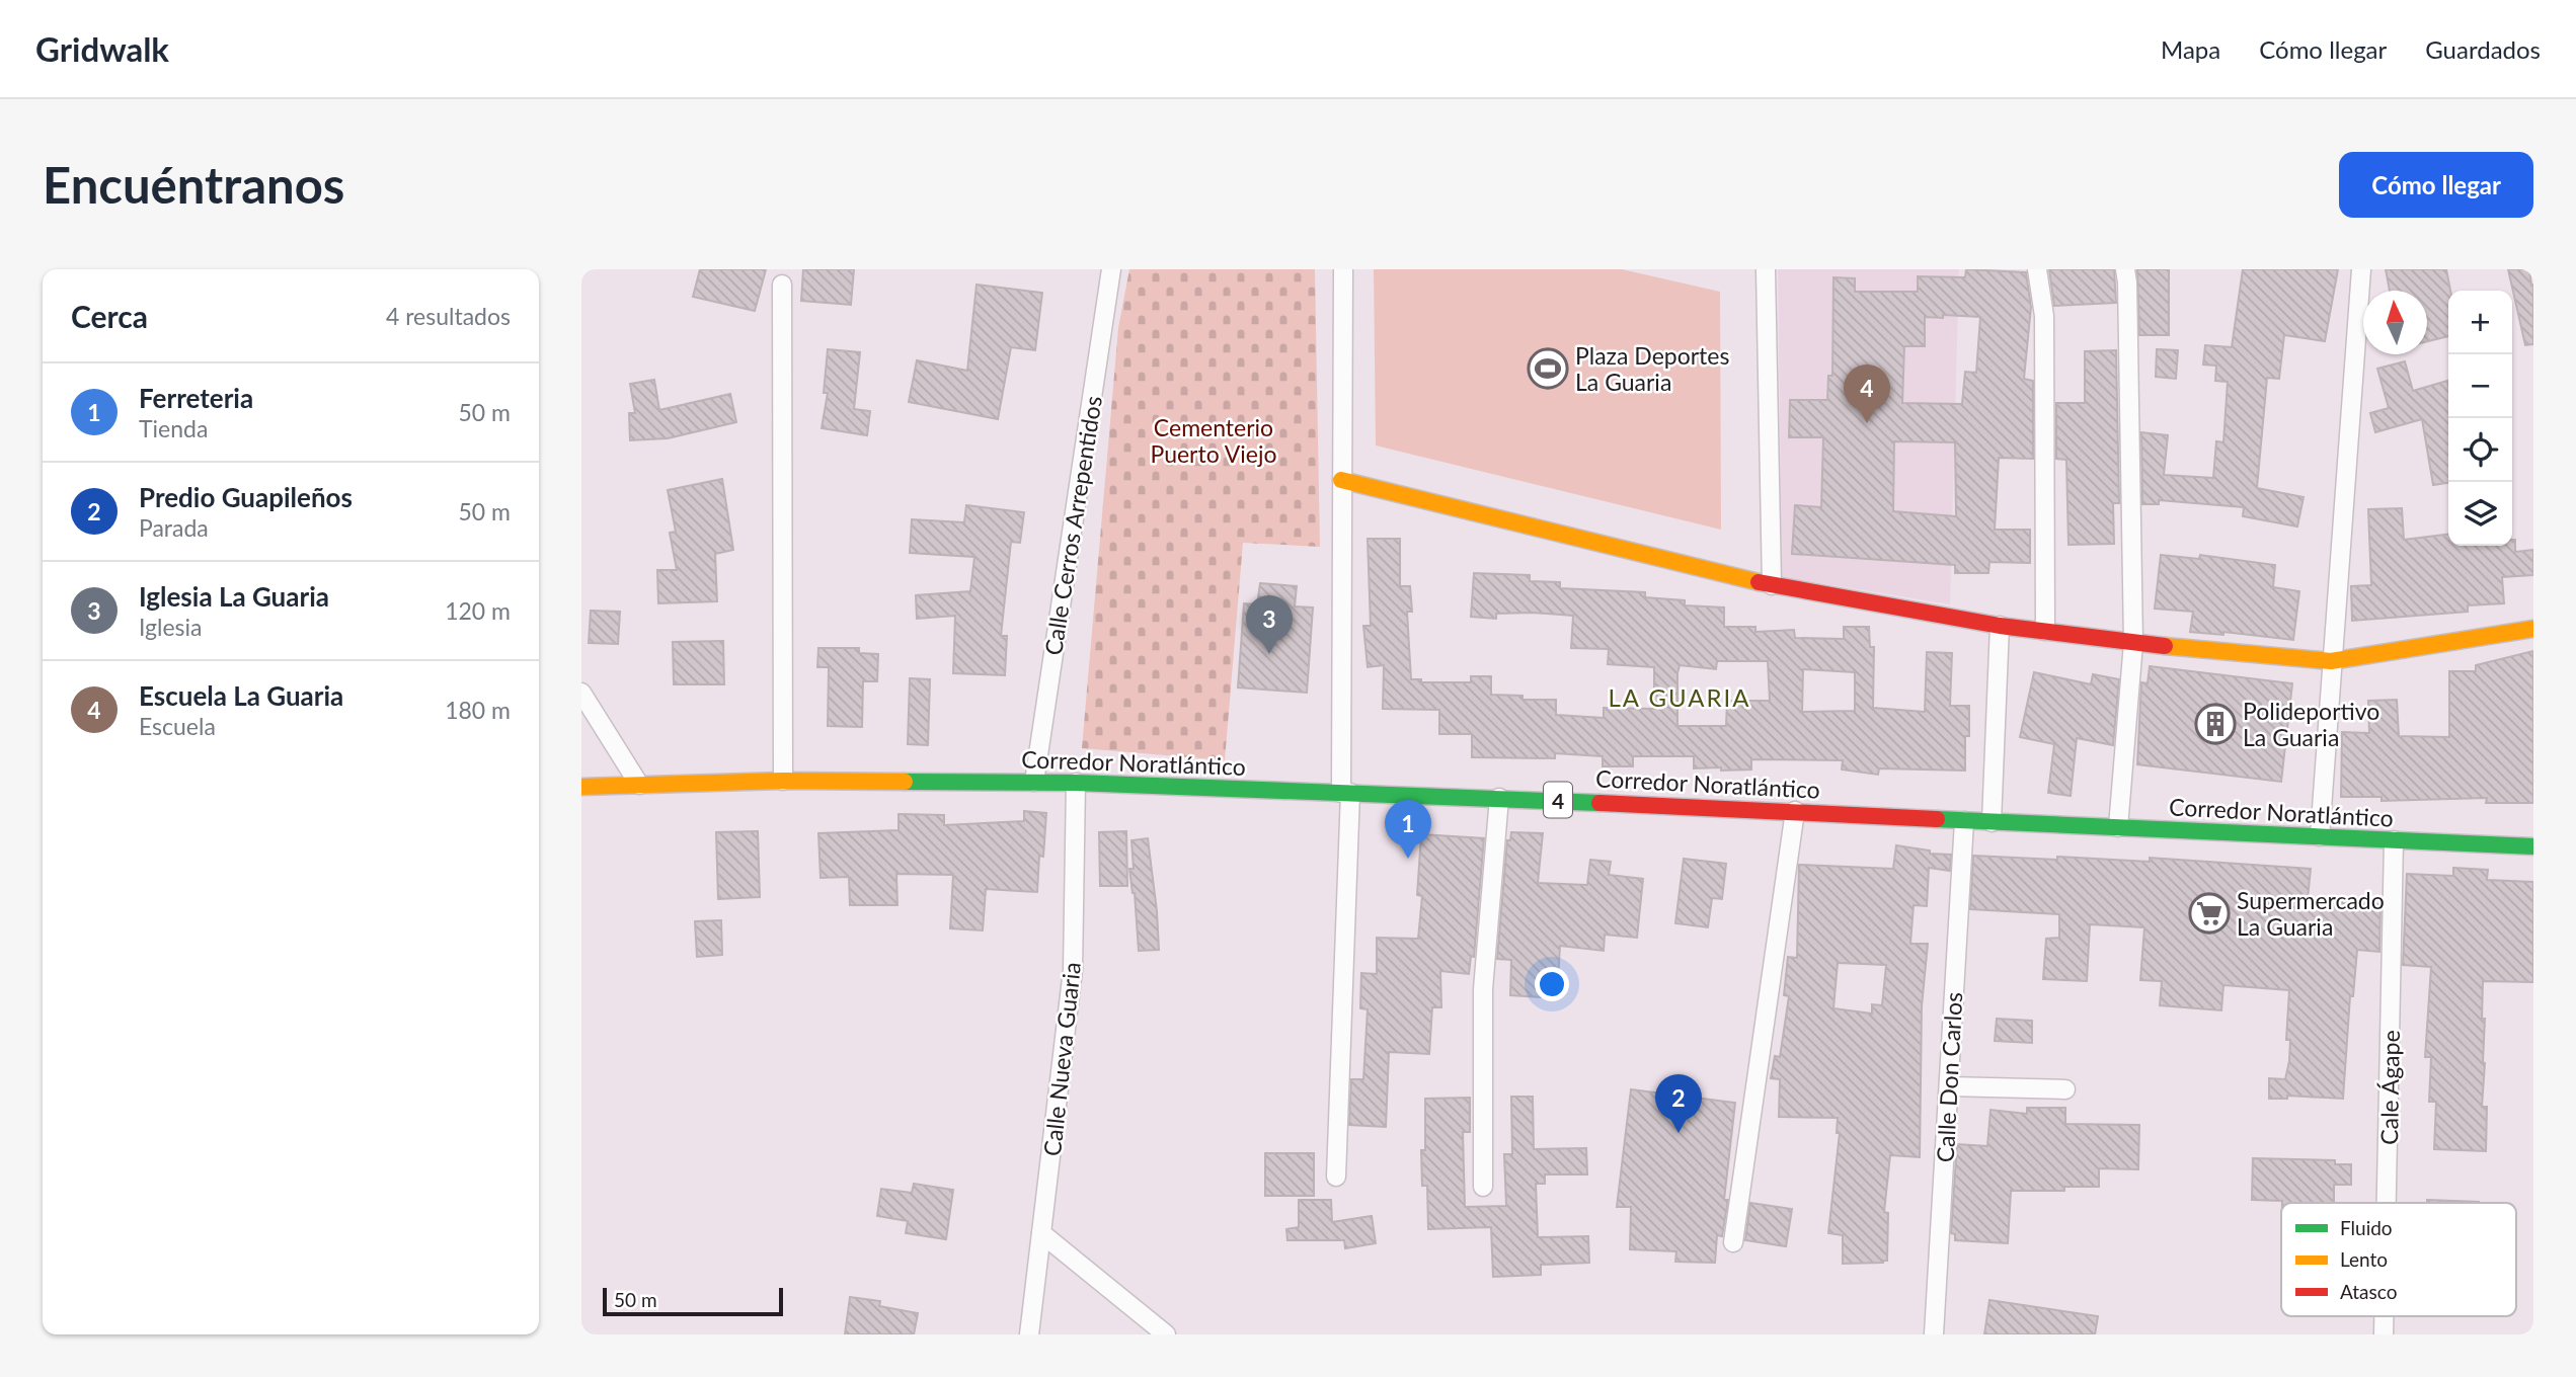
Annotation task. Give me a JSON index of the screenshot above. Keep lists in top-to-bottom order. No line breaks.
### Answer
{"streets":{"main road":["Corredor Noratlántico","4"],"street":["Calle Cerros Arrepentidos","Calle Nueva Guaria","Calle Don Carlos","Cale Ágape"]},"crossings":[["Calle Cerros Arrepentidos","Corredor Noratlántico"],["Corredor Noratlántico","Calle Nueva Guaria"],["Corredor Noratlántico","Calle Don Carlos"],["Corredor Noratlántico","Cale Ágape"]],"districts":["LA GUARIA"],"parks":["Cementerio Puerto Viejo"],"places":{"sports":["Plaza Deportes La Guaria"],"building":["Polideportivo La Guaria"],"supermarket":["Supermercado La Guaria"]},"legend":["Fluido","Lento","Atasco"],"scale_bar":"50 m","north":"top","page":{"header":"Gridwalk","nav":["Mapa","Cómo llegar","Guardados"],"buttons":"Cómo llegar","title":"Encuéntranos","heading":["Cerca","4 resultados"],"map_buttons":["+","−"],"list":[{"mark":"1","name":"Ferreteria","note":"Tienda","value":"50 m"},{"mark":"2","name":"Predio Guapileños","note":"Parada","value":"50 m"},{"mark":"3","name":"Iglesia La Guaria","note":"Iglesia","value":"120 m"},{"mark":"4","name":"Escuela La Guaria","note":"Escuela","value":"180 m"}],"pins":["4","3","1","2"],"scale":"50 m"}}
